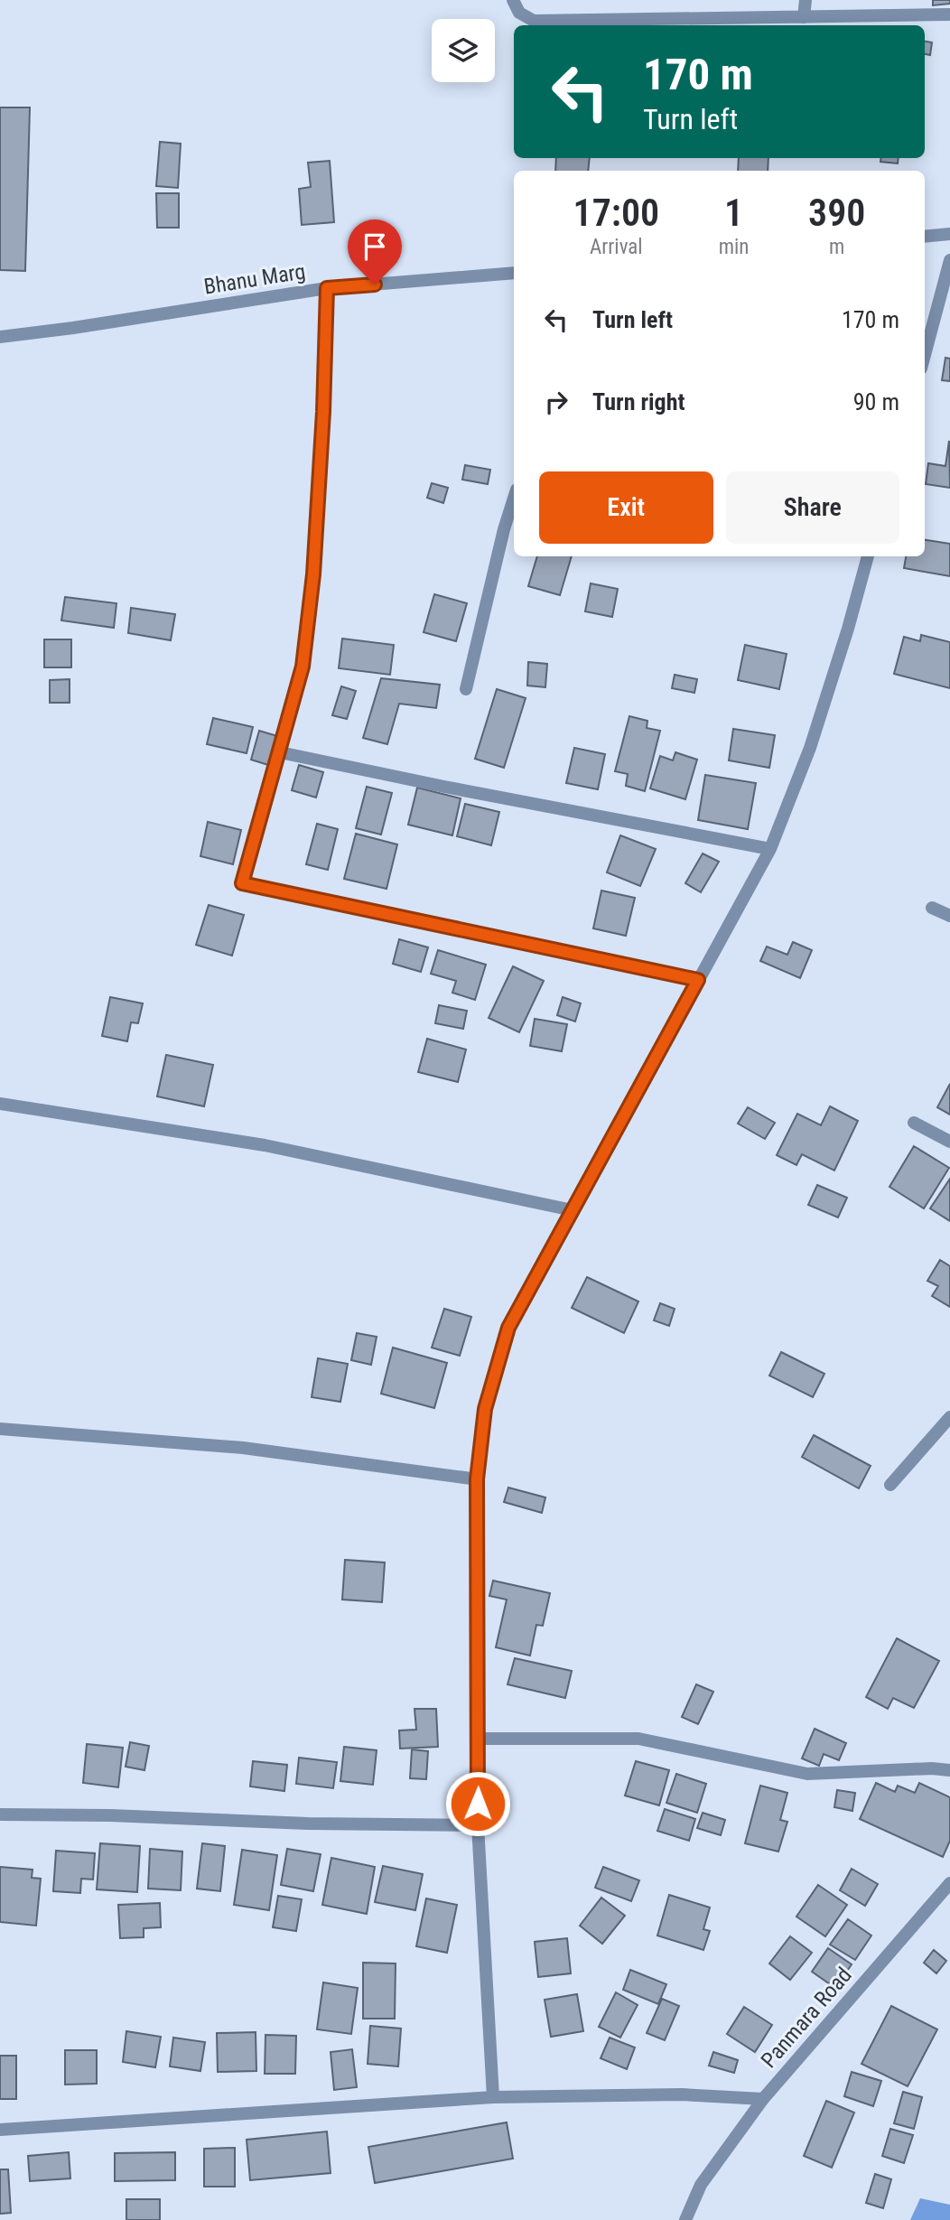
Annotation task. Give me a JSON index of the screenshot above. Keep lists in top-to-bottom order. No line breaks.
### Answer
{"streets":{"street":["Bhanu Marg","Panmara Road"]},"page":{"turn":["170 m","Turn left"],"eta":["17:00","Arrival","1","min","390","m"],"list":[{"name":"Turn left","value":"170 m"},{"name":"Turn right","value":"90 m"}],"buttons":["Exit","Share"]}}
